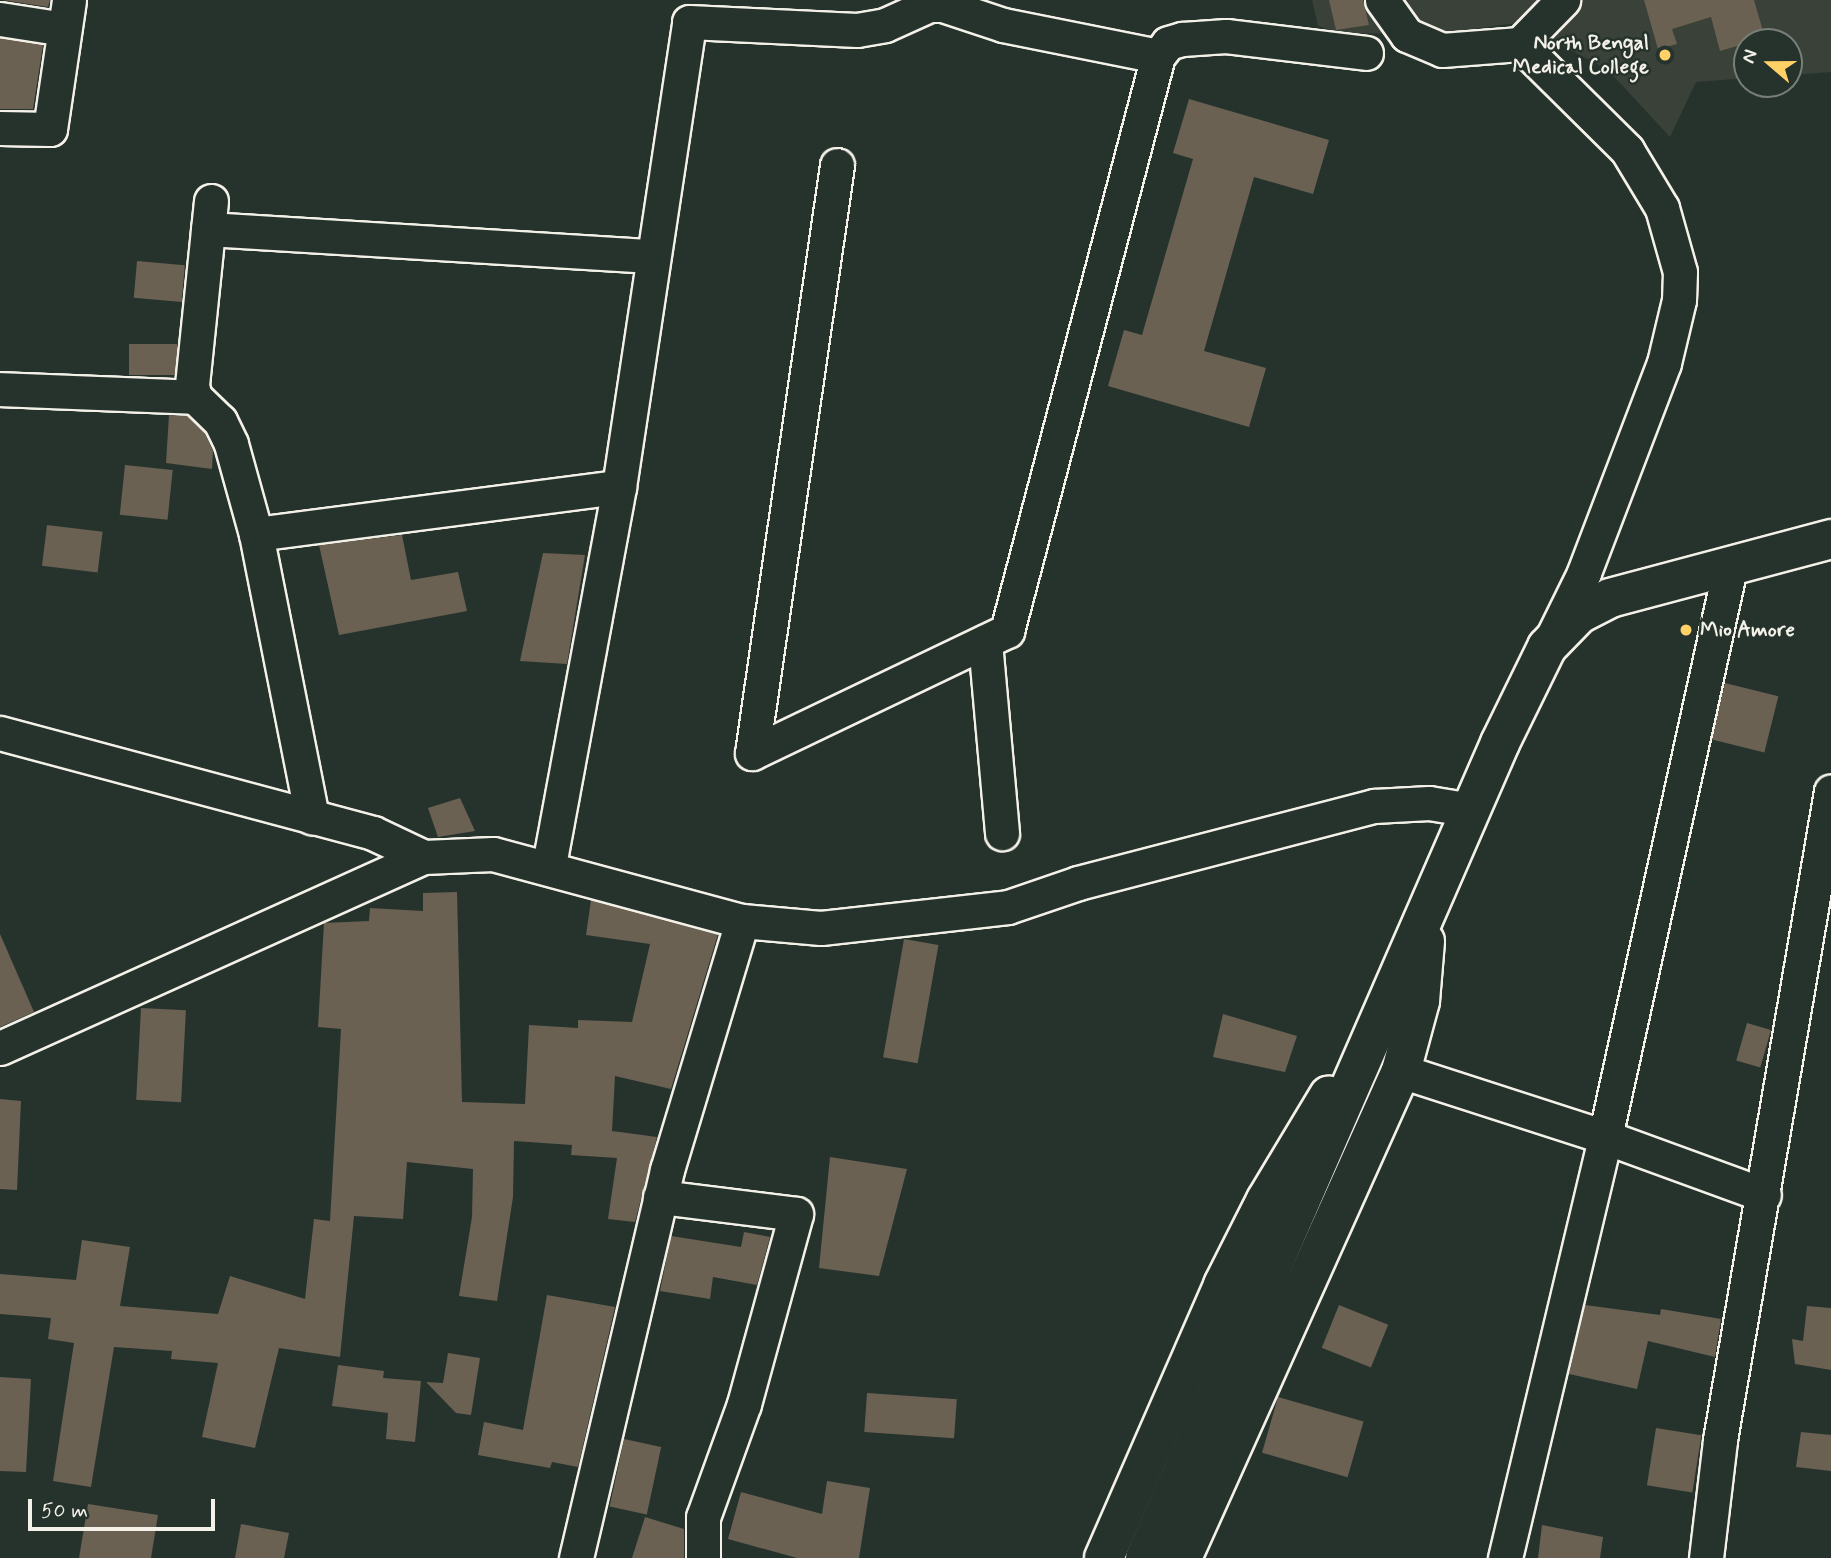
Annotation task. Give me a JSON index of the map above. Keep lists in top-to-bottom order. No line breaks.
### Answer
{"places":["North Bengal Medical College","Mio Amore"],"scale_bar":"50 m","north":"left"}
